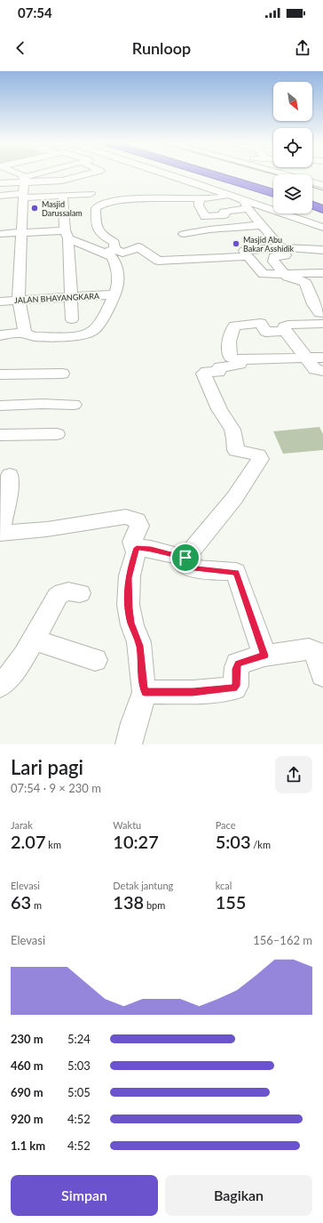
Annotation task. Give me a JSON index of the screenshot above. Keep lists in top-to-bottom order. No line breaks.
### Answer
{"streets":{"street":["JALAN BHAYANGKARA"]},"places":["Masjid Darussalam","Masjid Abu Bakar Asshidik"],"north":"bottom right","page":{"status":"07:54","header":"Runloop","heading":["Lari pagi","07:54 · 9 × 230 m"],"stats":[["Jarak","2.07 km"],["Waktu","10:27"],["Pace","5:03 /km"],["Elevasi","63 m"],["Detak jantung","138 bpm"],["kcal","155"]],"chart":["Elevasi","156–162 m"],"list":[{"name":"230 m","note":"5:24"},{"name":"460 m","note":"5:03"},{"name":"690 m","note":"5:05"},{"name":"920 m","note":"4:52"},{"name":"1.1 km","note":"4:52"}],"buttons":["Simpan","Bagikan"]}}
